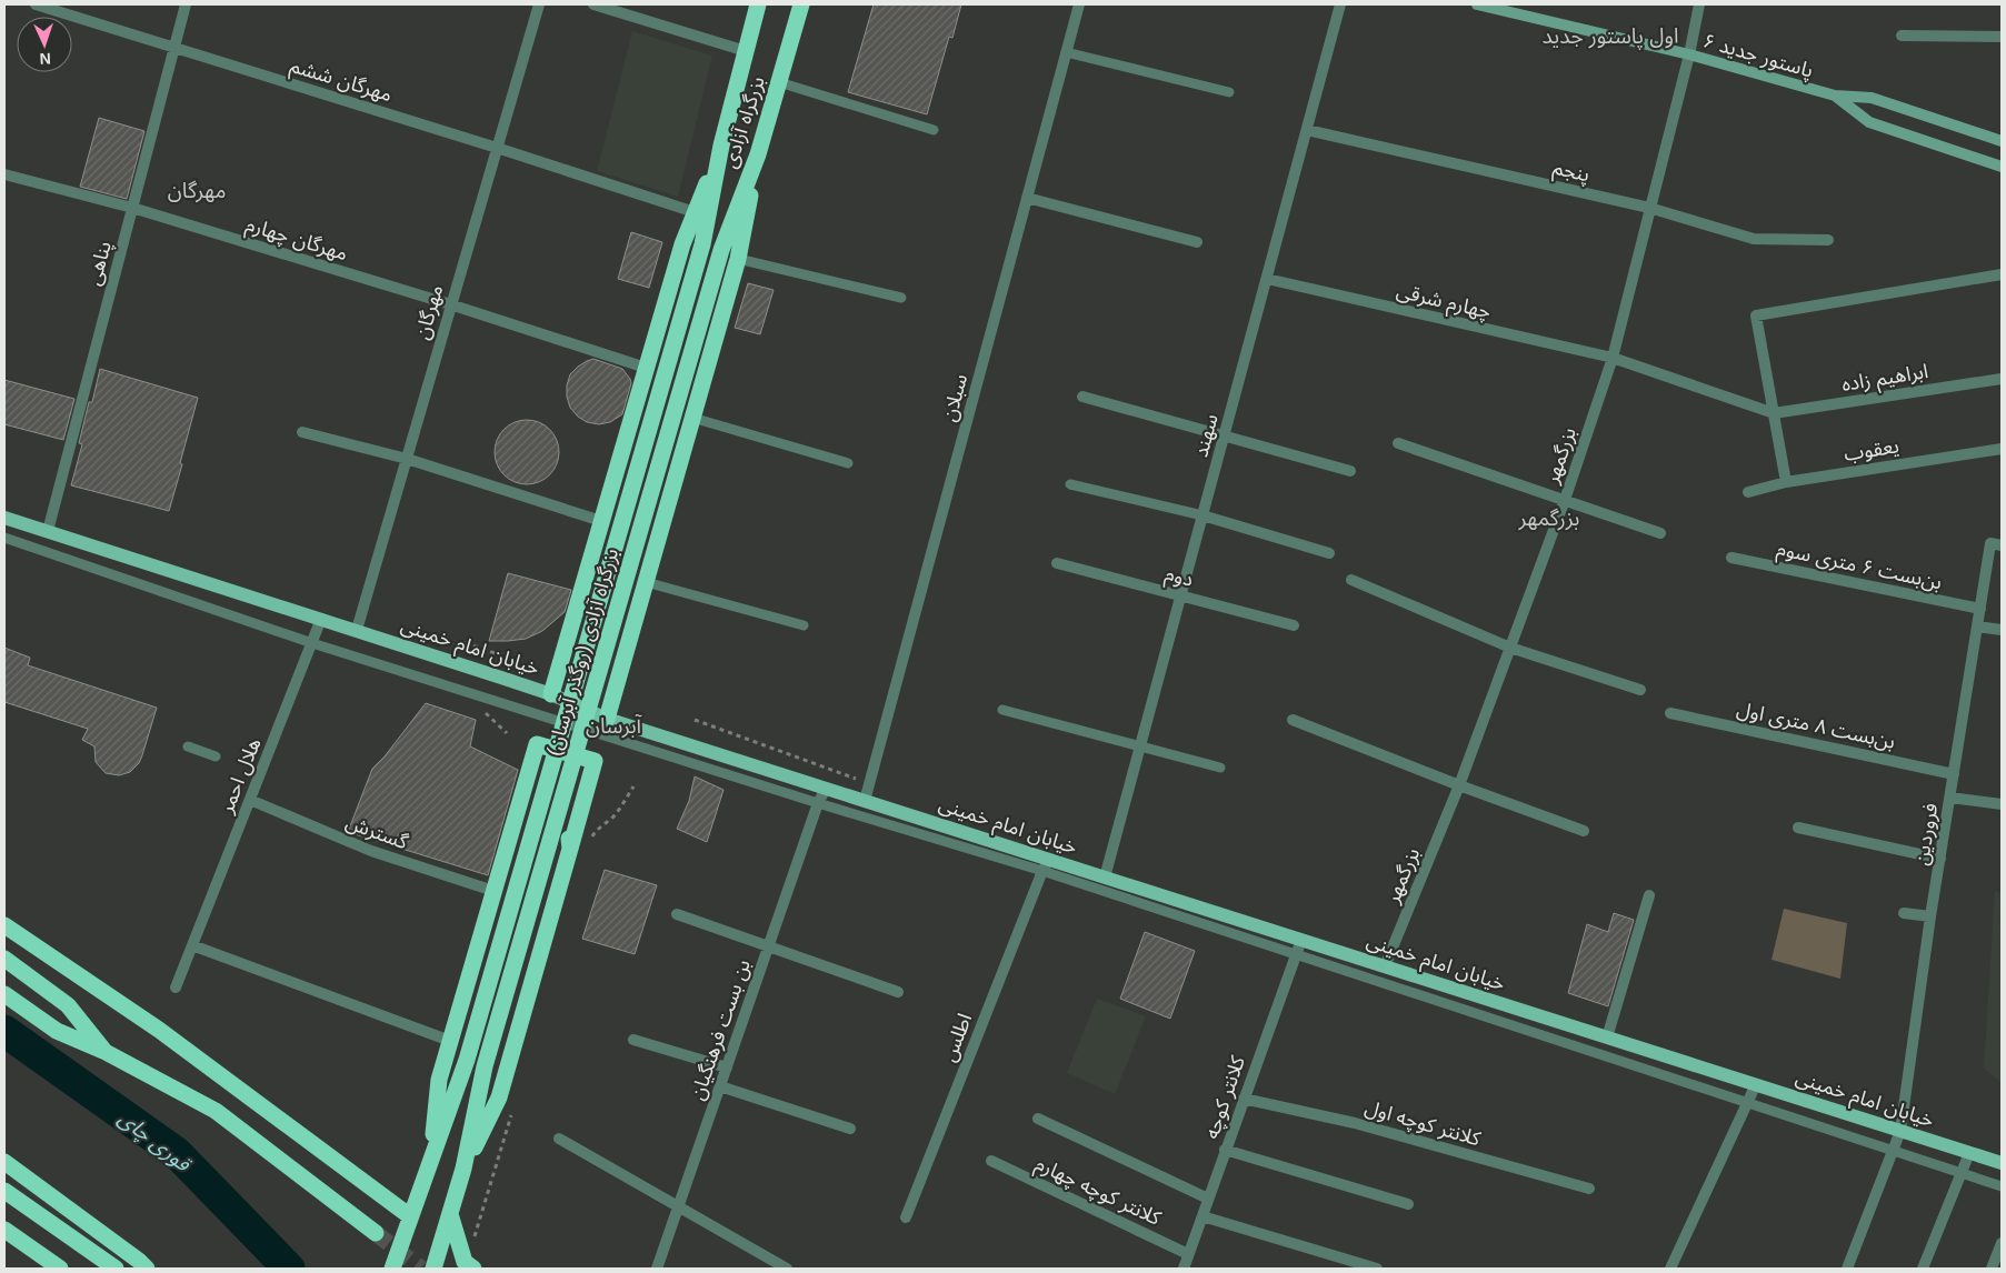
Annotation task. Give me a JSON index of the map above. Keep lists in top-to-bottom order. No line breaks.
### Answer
{"streets":{"highway":["بزرگراه آزادی","بزرگراه آزادی (روگذر آبرسان)"],"main road":["پاستور جدید ۶","خیابان امام خمینی"],"street":["مهرگان ششم","پنجم","مهرگان چهارم","پناهی","چهارم شرقی","مهرگان","ابراهیم زاده","سبلان","سهند","یعقوب","بزرگمهر","بن‌بست ۶ متری سوم","دوم","بن‌بست ۸ متری اول","هلال احمر","گسترش","فروردین","بن بست فرهنگیان","اطلس","کلانتر کوچه","کلانتر کوچه اول","کلانتر کوچه چهارم"]},"crossings":[["پاستور جدید ۶","بزرگمهر"],["مهرگان ششم","پناهی"],["مهرگان ششم","مهرگان"],["بزرگراه آزادی","بزرگراه آزادی (روگذر آبرسان)"],["پنجم","سهند"],["پنجم","بزرگمهر"],["مهرگان چهارم","پناهی"],["مهرگان چهارم","مهرگان"],["پناهی","خیابان امام خمینی"],["چهارم شرقی","ابراهیم زاده"],["چهارم شرقی","سهند"],["چهارم شرقی","بزرگمهر"],["مهرگان","خیابان امام خمینی"],["سبلان","خیابان امام خمینی"],["سهند","دوم"],["سهند","خیابان امام خمینی"],["بزرگمهر","خیابان امام خمینی"],["بن‌بست ۶ متری سوم","فروردین"],["خیابان امام خمینی","هلال احمر"],["خیابان امام خمینی","فروردین"],["خیابان امام خمینی","بن بست فرهنگیان"],["خیابان امام خمینی","اطلس"],["خیابان امام خمینی","کلانتر کوچه"],["بن‌بست ۸ متری اول","فروردین"],["هلال احمر","گسترش"],["کلانتر کوچه","کلانتر کوچه اول"],["کلانتر کوچه","کلانتر کوچه چهارم"]],"districts":["اول پاستور جدید","مهرگان","بزرگمهر","آبرسان"],"water":["قوری چای"],"north":"bottom"}
